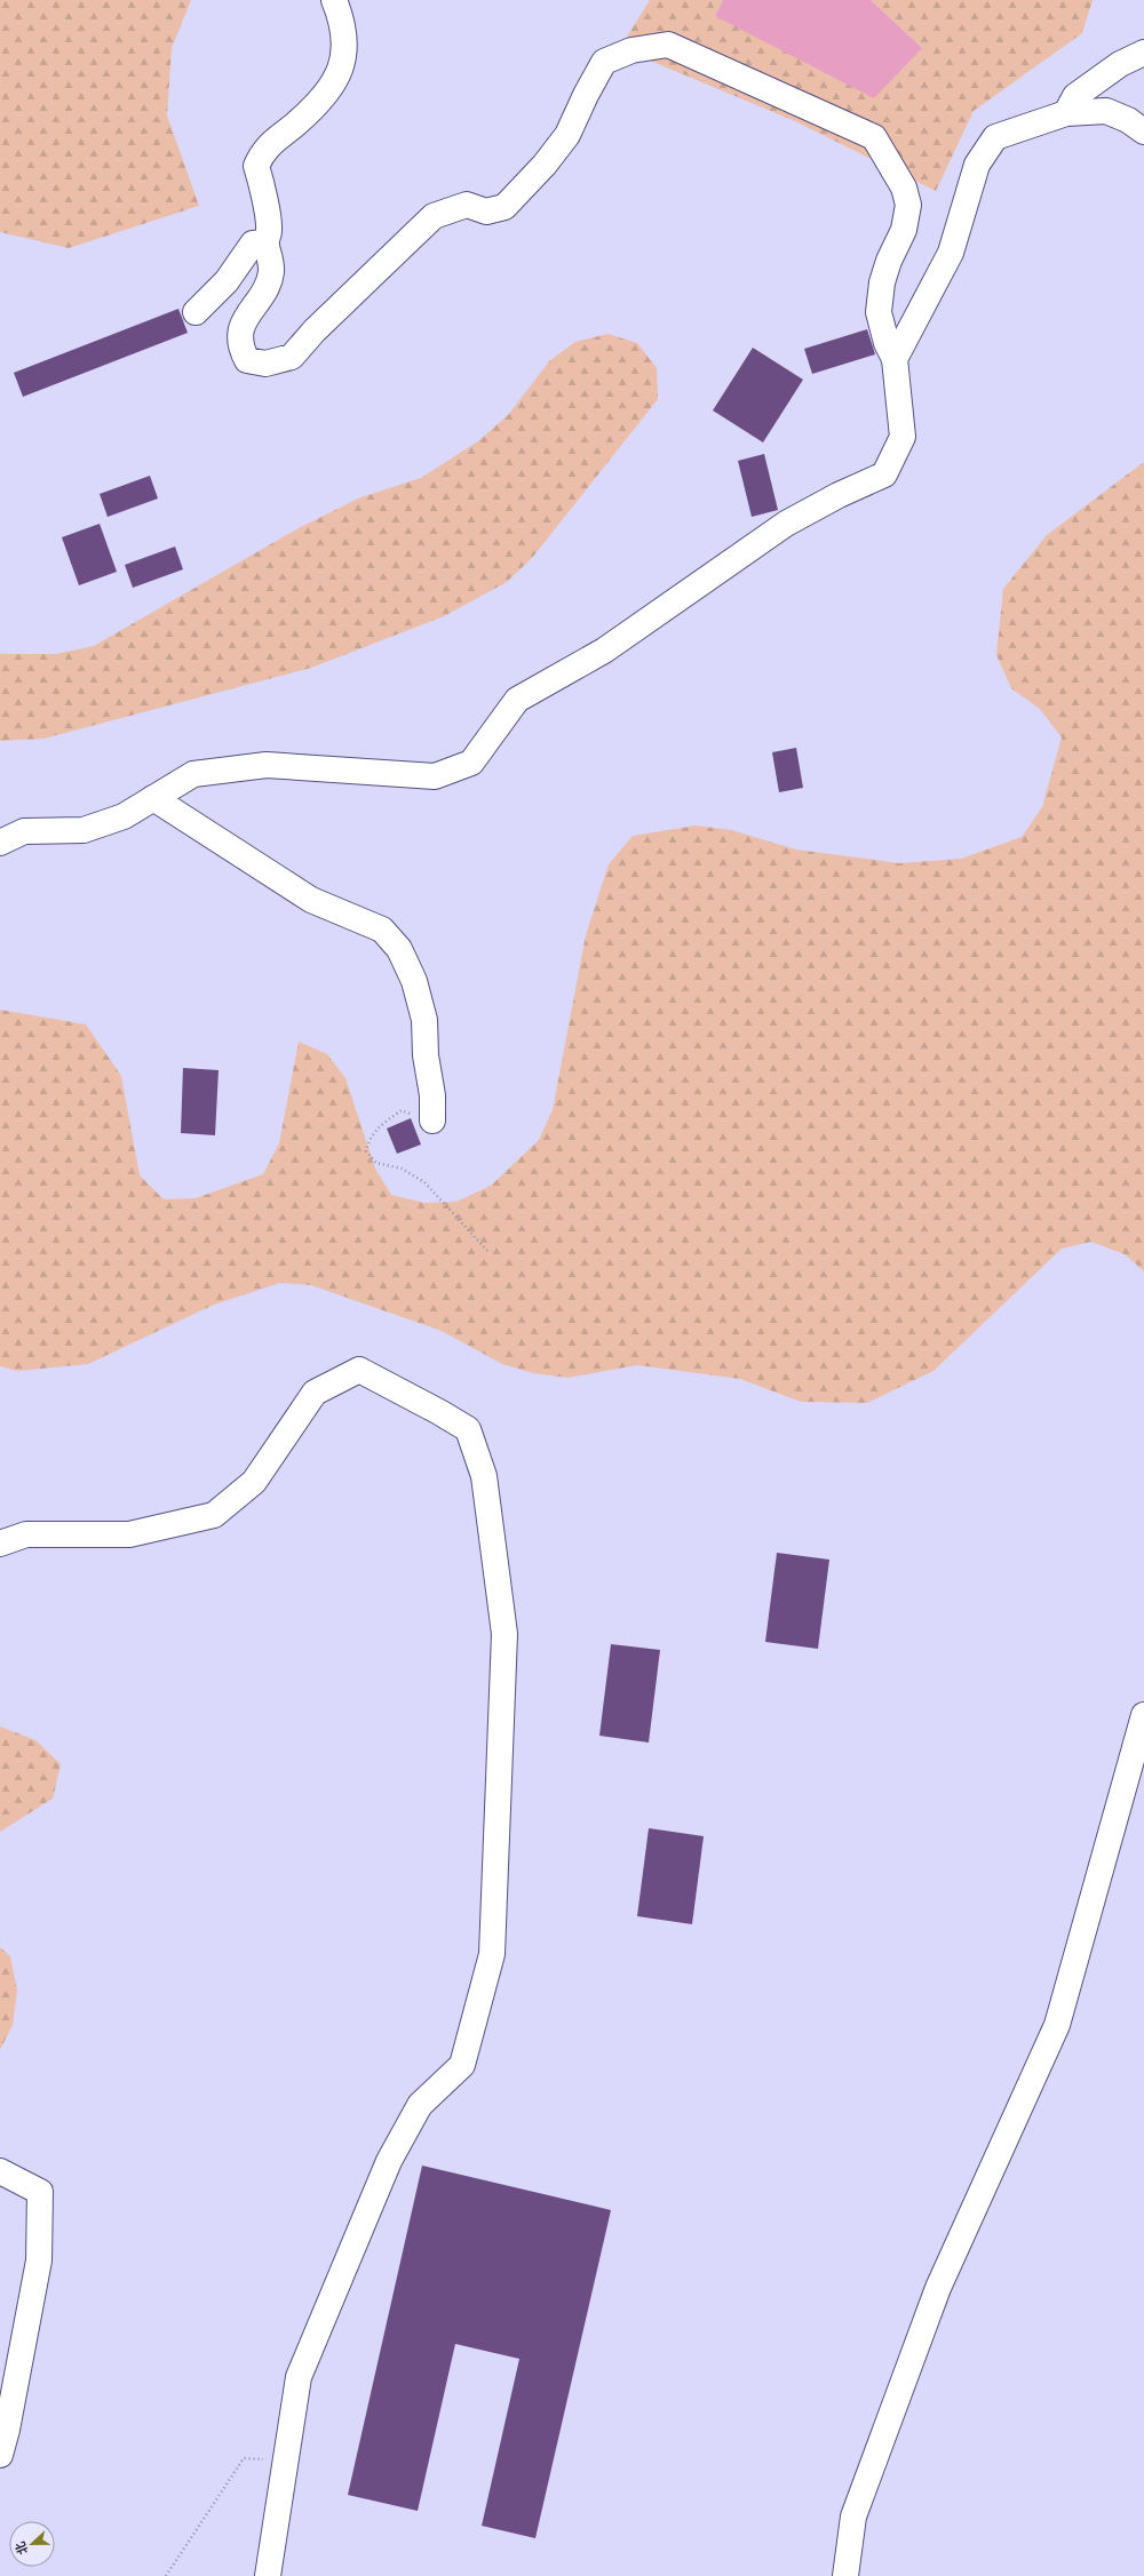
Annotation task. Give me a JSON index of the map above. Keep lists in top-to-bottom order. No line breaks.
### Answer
{"north":"left"}
